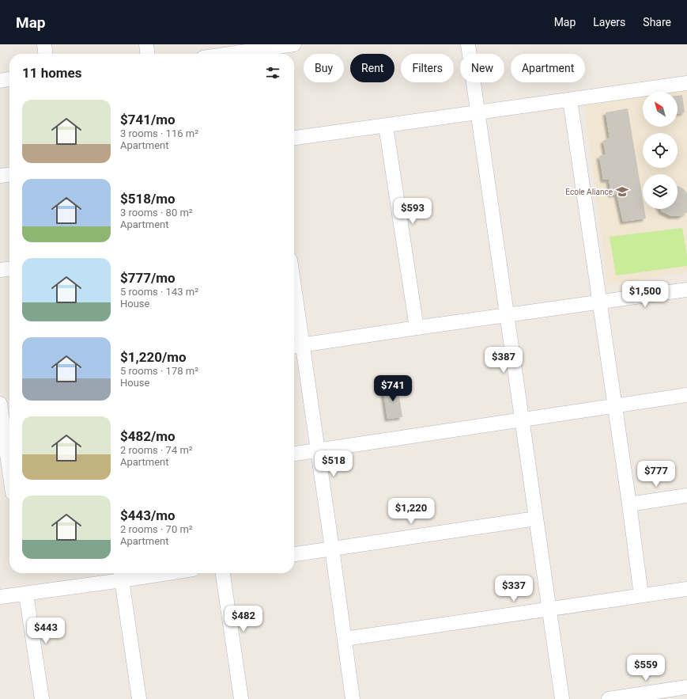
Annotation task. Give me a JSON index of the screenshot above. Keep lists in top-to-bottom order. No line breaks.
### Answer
{"places":{"school or university":["Ecole Aliance"]},"north":"top left","page":{"header":"Map","nav":["Map","Layers","Share"],"chip":["Buy","Rent","Filters","New","Apartment"],"heading":"11 homes","list":[{"name":"$741/mo","note":"3 rooms · 116 m² · Apartment"},{"name":"$518/mo","note":"3 rooms · 80 m² · Apartment"},{"name":"$777/mo","note":"5 rooms · 143 m² · House"},{"name":"$1,220/mo","note":"5 rooms · 178 m² · House"},{"name":"$482/mo","note":"2 rooms · 74 m² · Apartment"},{"name":"$443/mo","note":"2 rooms · 70 m² · Apartment"}],"price":["$593","$1,500","$387","$741","$518","$777","$1,220","$337","$482","$443","$559"]}}
